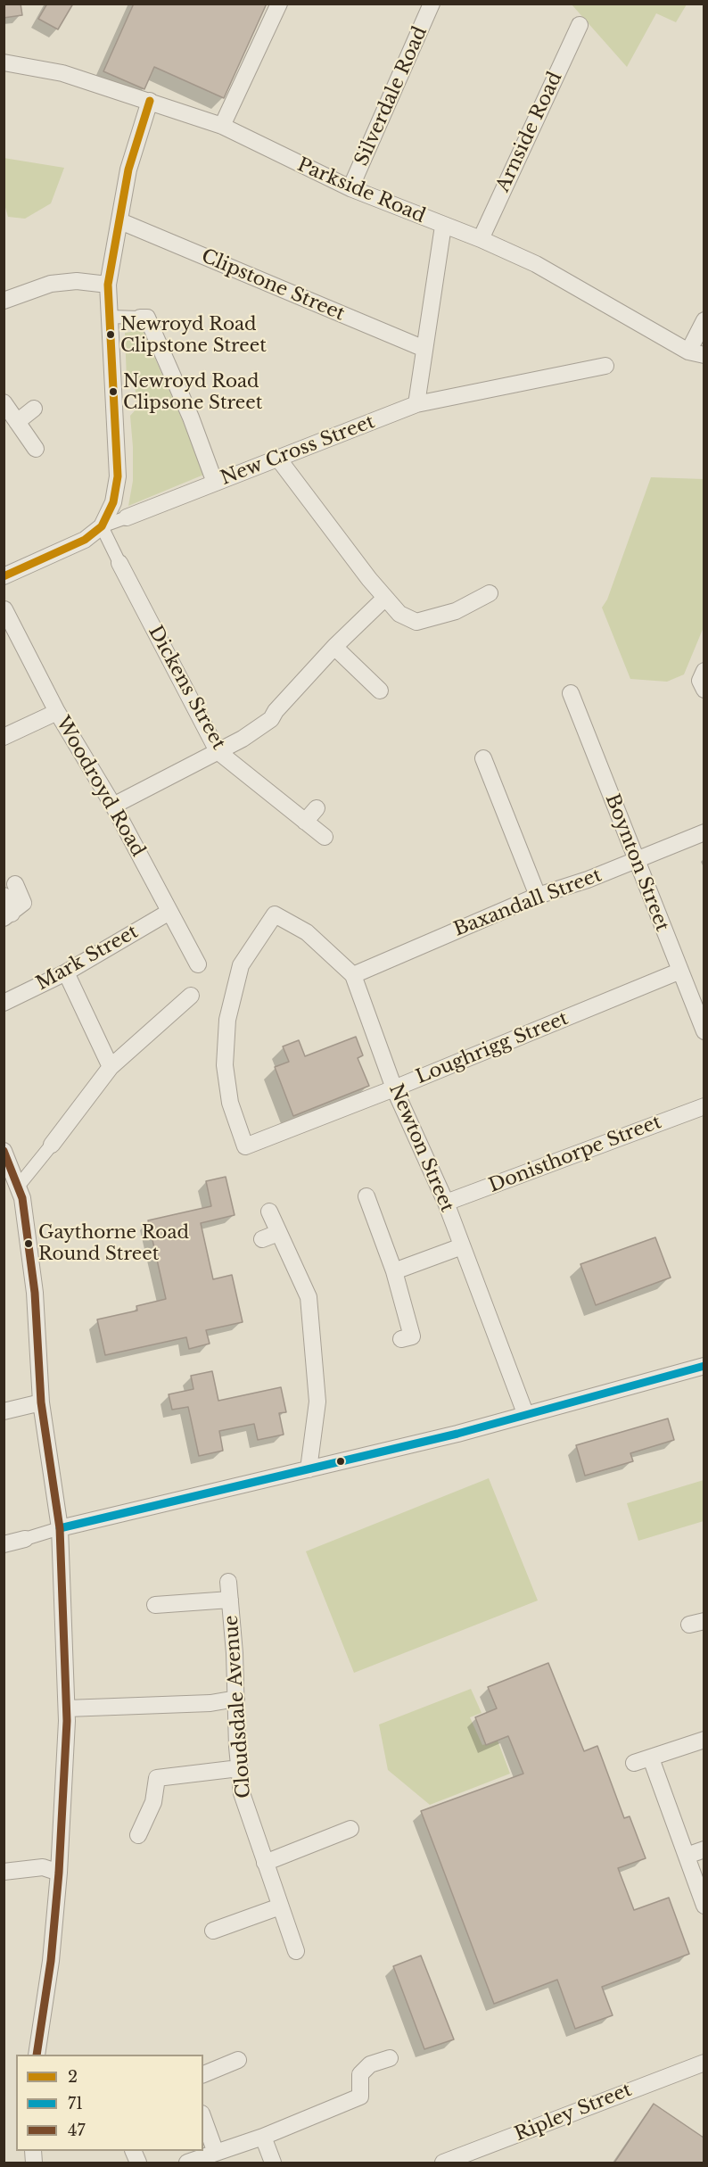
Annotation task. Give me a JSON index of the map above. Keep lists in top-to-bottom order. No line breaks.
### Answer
{"streets":{"street":["Silverdale Road","Arnside Road","Parkside Road","Clipstone Street","New Cross Street","Dickens Street","Woodroyd Road","Boynton Street","Baxandall Street","Mark Street","Loughrigg Street","Newton Street","Donisthorpe Street","Cloudsdale Avenue","Ripley Street"]},"crossings":[["Silverdale Road","Parkside Road"],["Arnside Road","Parkside Road"],["New Cross Street","Dickens Street"],["Woodroyd Road","Mark Street"],["Boynton Street","Baxandall Street"],["Boynton Street","Loughrigg Street"],["Baxandall Street","Newton Street"],["Loughrigg Street","Newton Street"],["Newton Street","Donisthorpe Street"]],"places":["Newroyd Road Clipstone Street","Newroyd Road Clipsone Street","Gaythorne Road Round Street"],"lines":["transit line 2","transit line 47","transit line 71"],"legend":["2","71","47"]}
